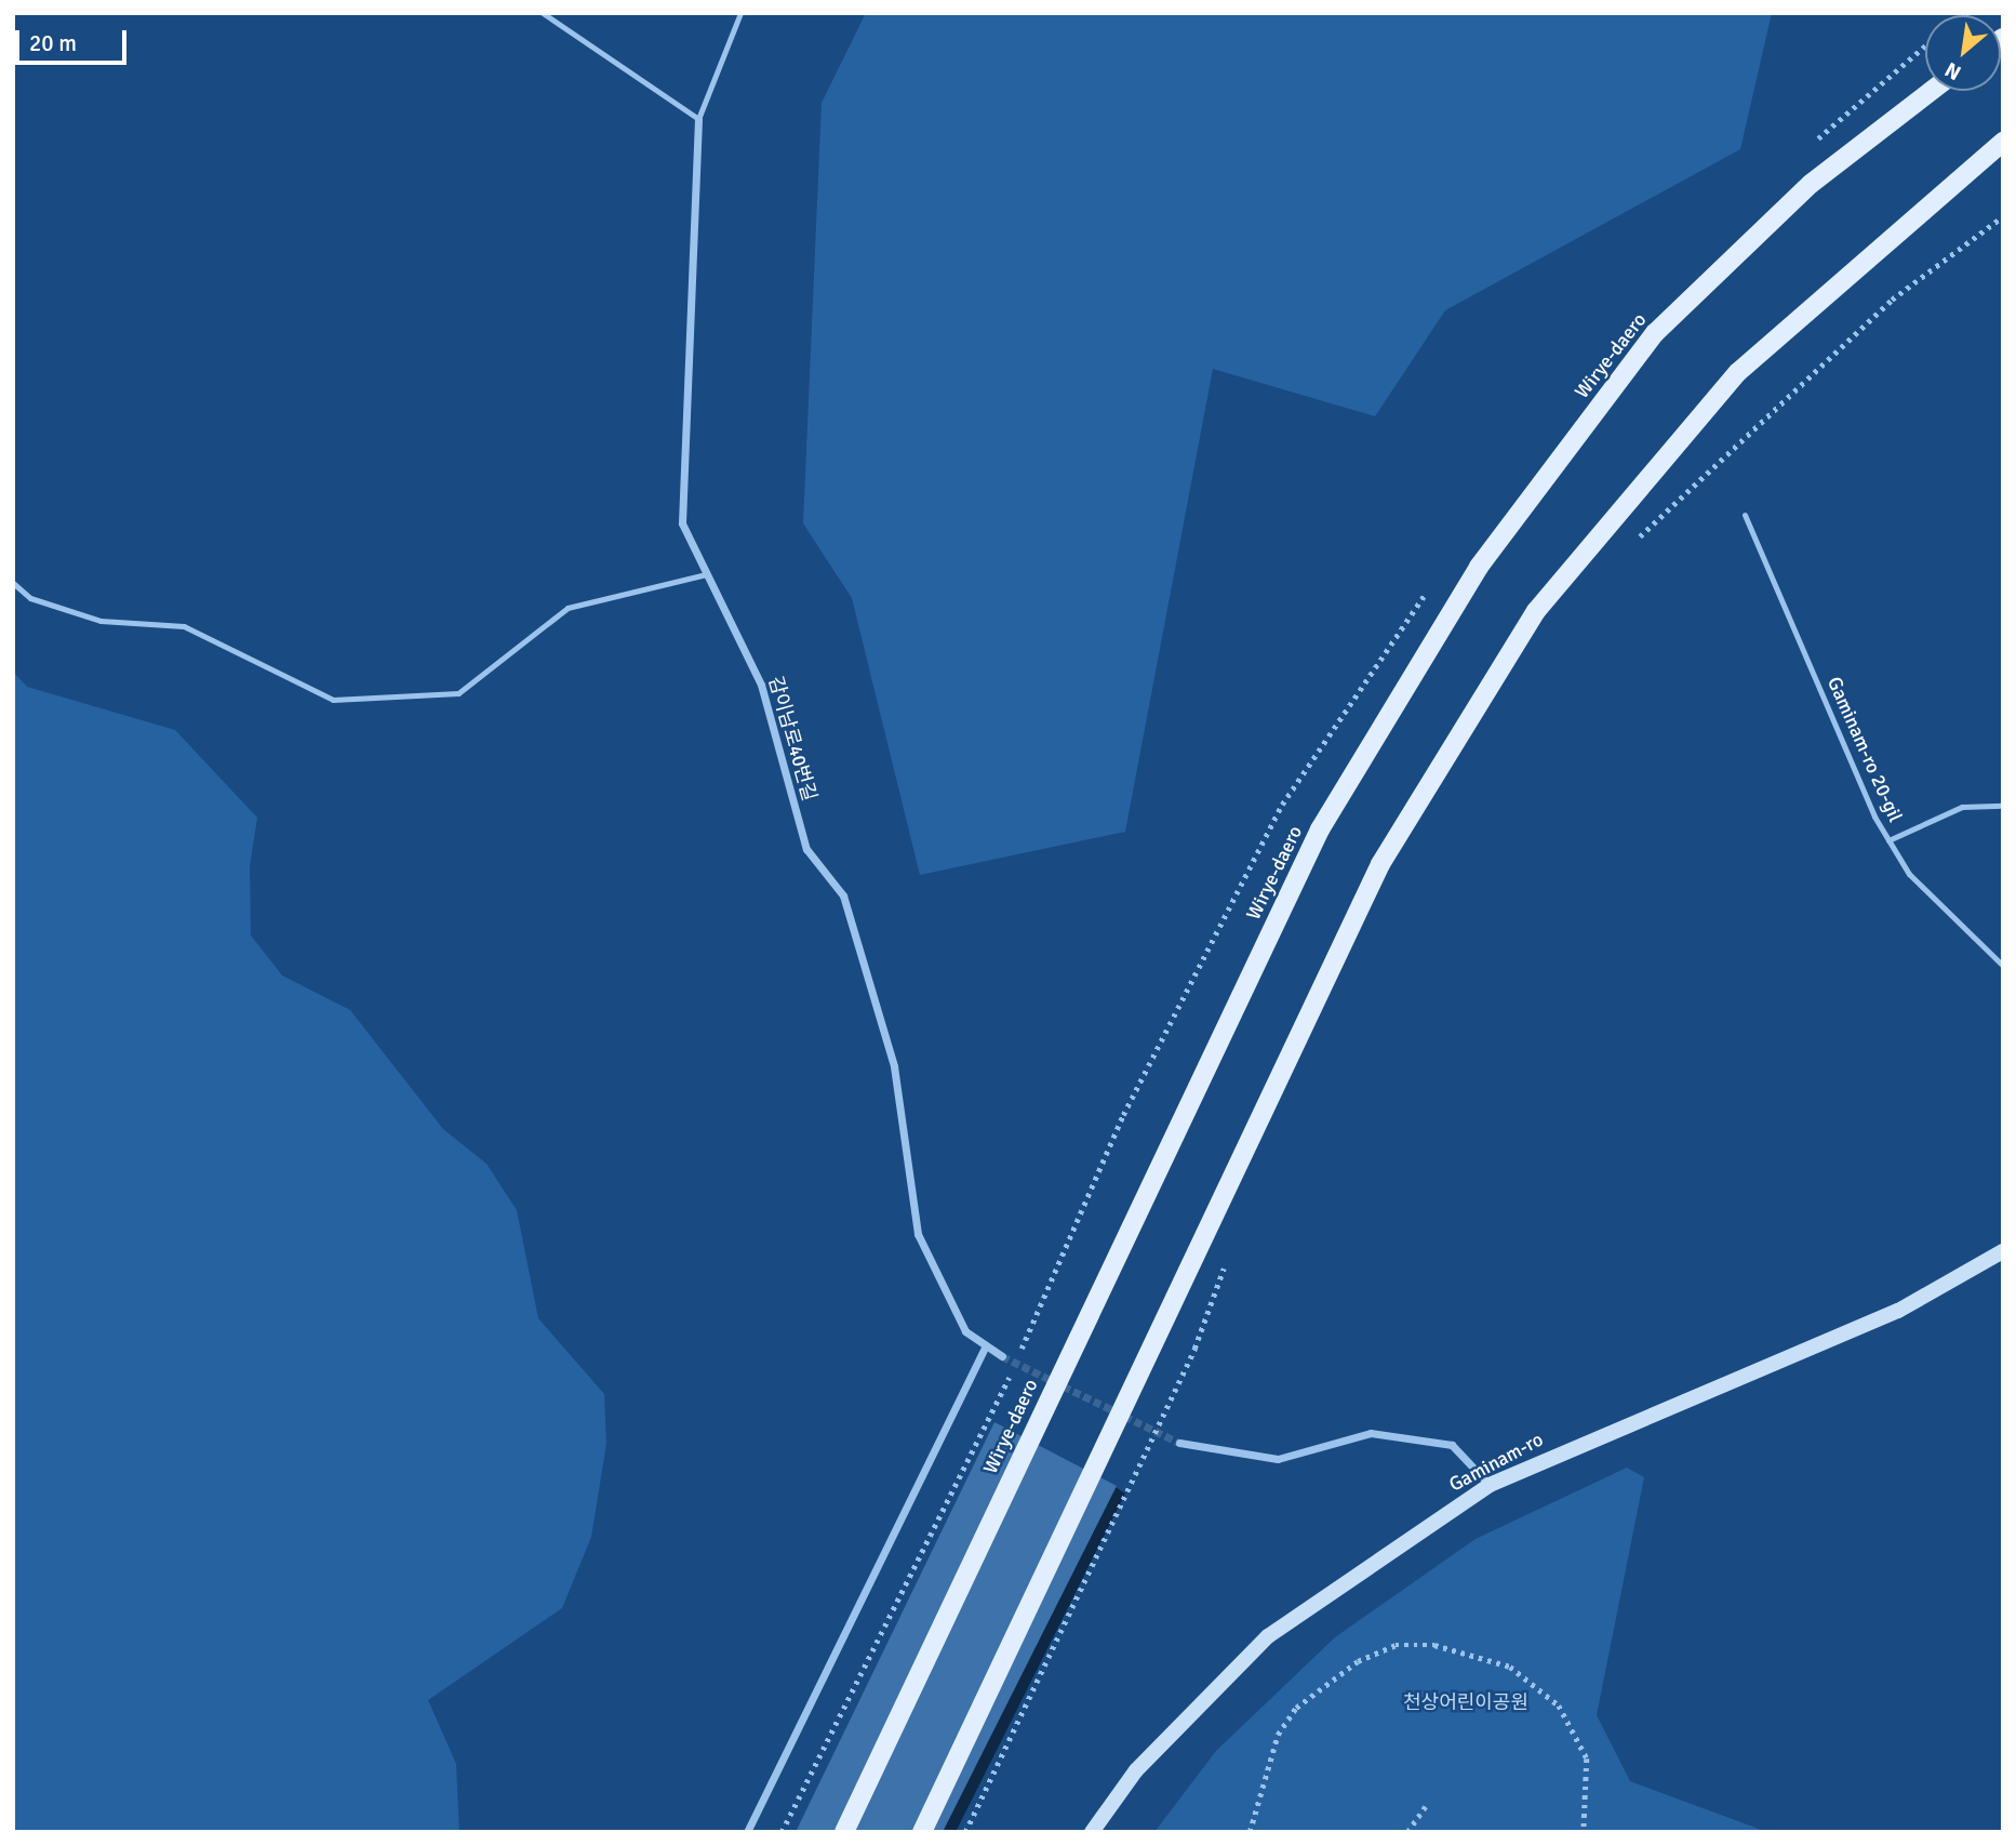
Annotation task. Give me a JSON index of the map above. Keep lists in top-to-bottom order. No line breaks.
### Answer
{"streets":{"main road":["Wirye-daero"],"street":["감이남로40번길","Gaminam-ro"],"lane":["Gaminam-ro 20-gil"]},"parks":["천상어린이공원"],"scale_bar":"20 m","north":"bottom left"}
